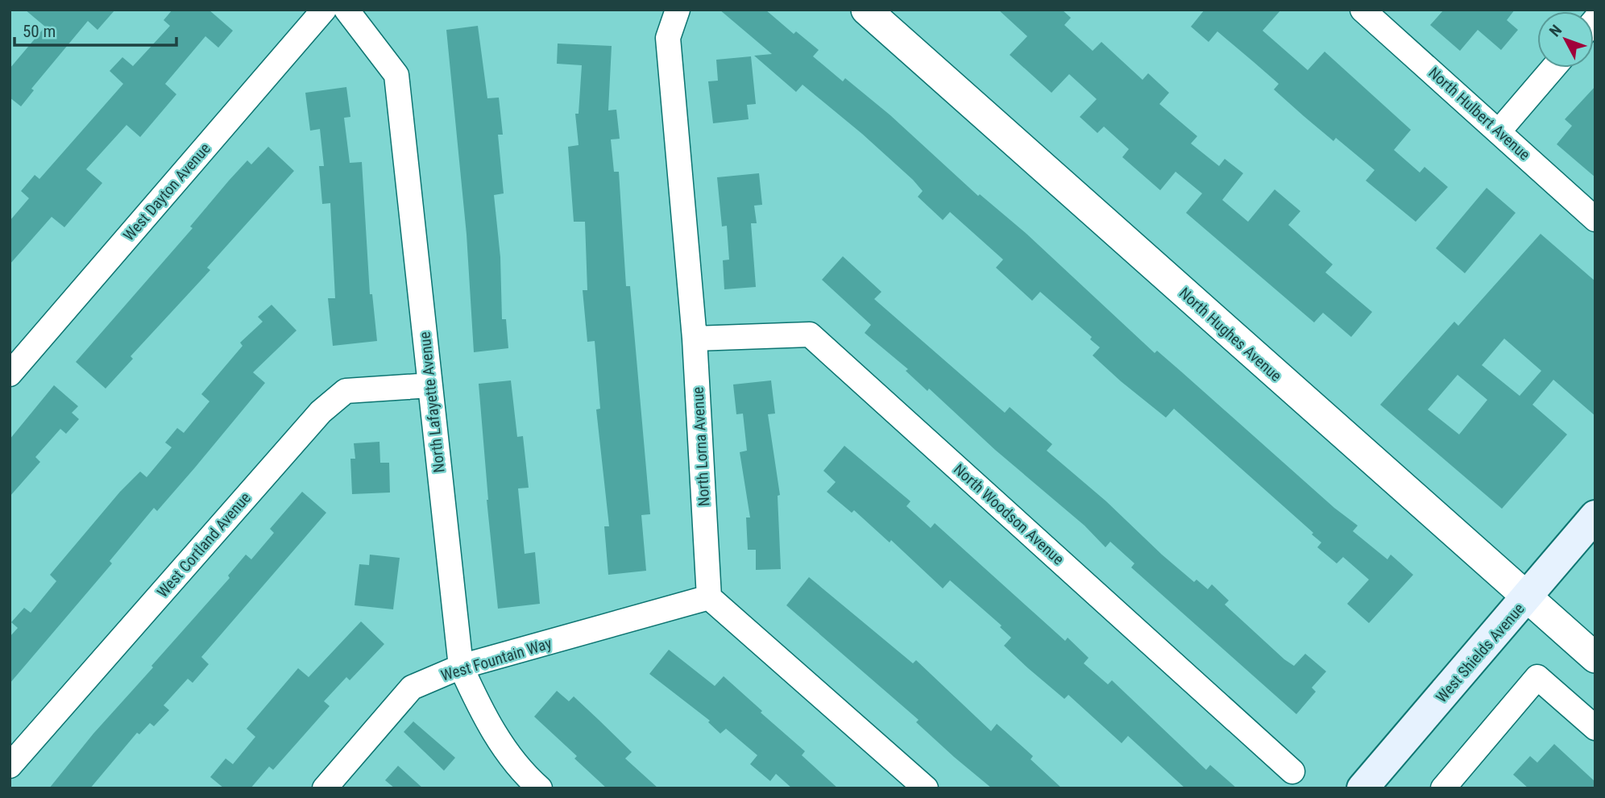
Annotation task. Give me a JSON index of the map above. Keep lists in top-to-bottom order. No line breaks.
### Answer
{"streets":{"main road":["West Shields Avenue"],"street":["North Hulbert Avenue","West Dayton Avenue","North Hughes Avenue","North Lafayette Avenue","North Lorna Avenue","North Woodson Avenue","West Cortland Avenue","West Fountain Way"]},"crossings":[["North Hughes Avenue","West Shields Avenue"],["North Lafayette Avenue","West Cortland Avenue"],["North Lafayette Avenue","West Fountain Way"],["North Lorna Avenue","North Woodson Avenue"],["North Lorna Avenue","West Fountain Way"]],"scale_bar":"50 m","north":"top left"}
